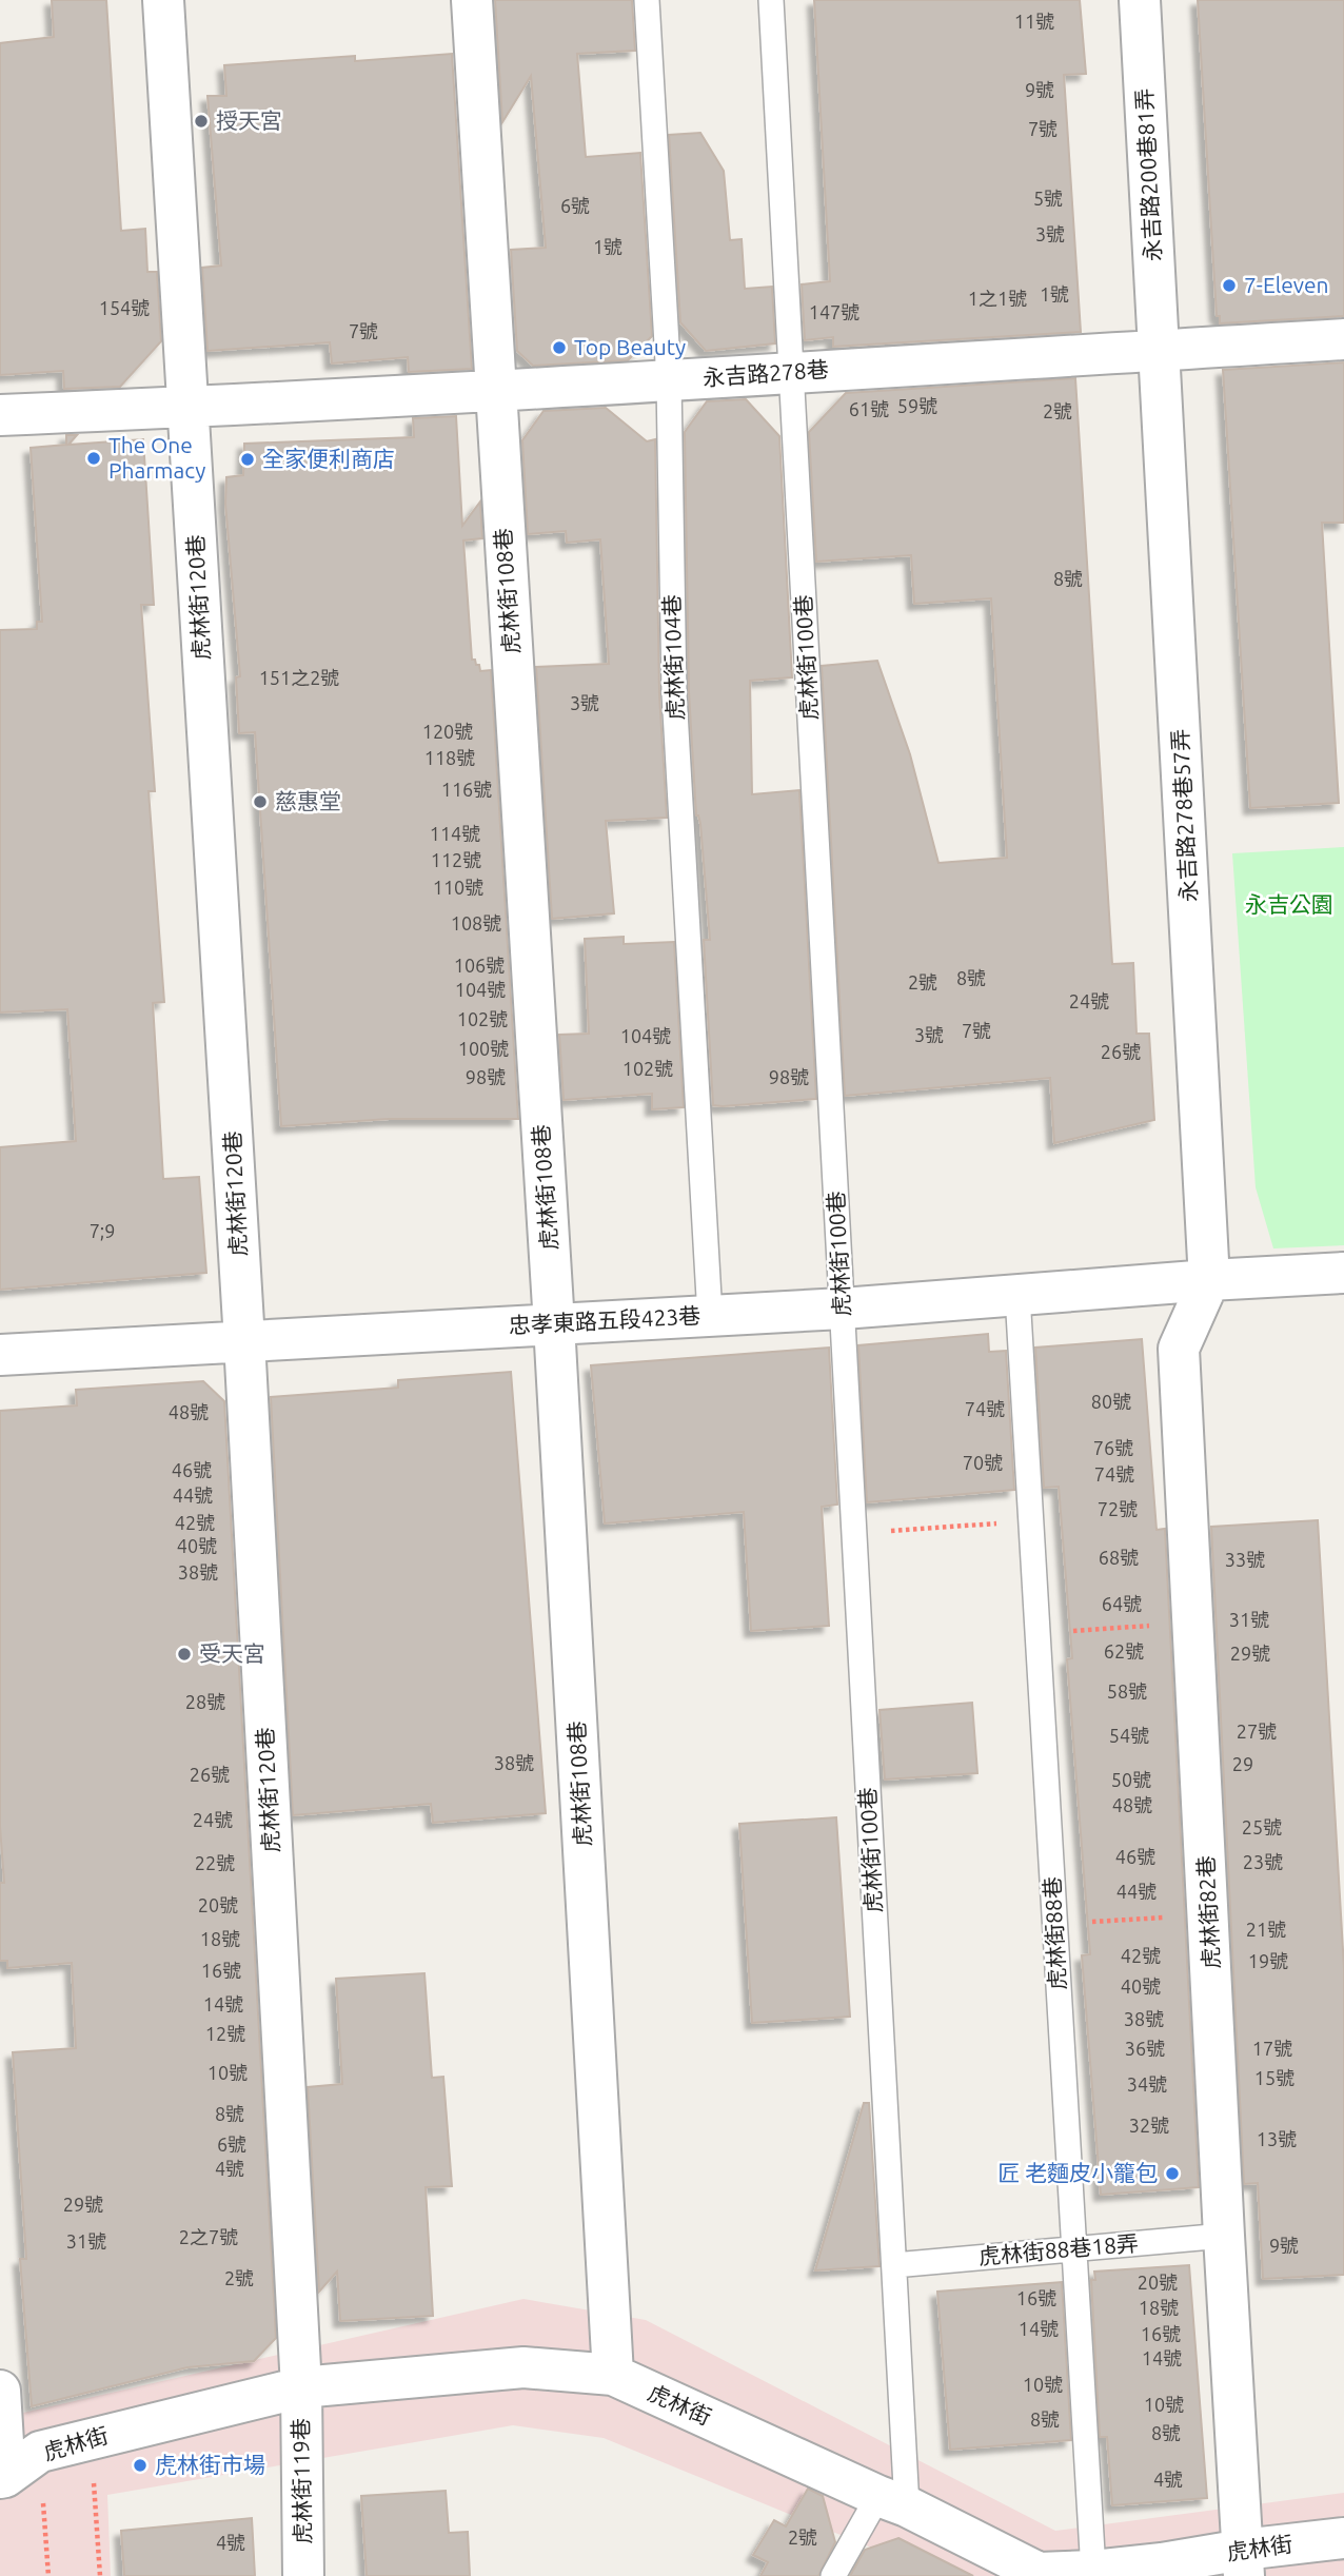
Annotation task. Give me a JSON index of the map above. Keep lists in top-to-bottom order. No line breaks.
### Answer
{"streets":{"street":["永吉路200巷81弄","永吉路278巷","虎林街108巷","虎林街120巷","永吉路278巷57弄","忠孝東路五段423巷","虎林街82巷","虎林街","虎林街119巷"],"lane":["虎林街104巷","虎林街100巷","虎林街88巷","虎林街88巷18弄"]},"crossings":[["永吉路200巷81弄","永吉路278巷"],["永吉路200巷81弄","永吉路278巷57弄"],["永吉路278巷","虎林街108巷"],["永吉路278巷","虎林街120巷"],["永吉路278巷","虎林街104巷"],["永吉路278巷","虎林街100巷"],["永吉路278巷","永吉路278巷57弄"],["虎林街108巷","忠孝東路五段423巷"],["虎林街108巷","虎林街"],["虎林街120巷","忠孝東路五段423巷"],["虎林街120巷","虎林街"],["虎林街120巷","虎林街119巷"],["虎林街104巷","忠孝東路五段423巷"],["虎林街100巷","忠孝東路五段423巷"],["虎林街100巷","虎林街88巷18弄"],["虎林街100巷","虎林街"],["永吉路278巷57弄","忠孝東路五段423巷"],["永吉路278巷57弄","虎林街82巷"],["忠孝東路五段423巷","虎林街82巷"],["忠孝東路五段423巷","虎林街88巷"],["虎林街82巷","虎林街88巷18弄"],["虎林街82巷","虎林街"],["虎林街88巷","虎林街88巷18弄"],["虎林街88巷","虎林街"],["虎林街","虎林街119巷"]],"parks":["永吉公園"],"places":["授天宮","7-Eleven","Top Beauty","The One Pharmacy","全家便利商店","慈惠堂","受天宮","匠 老麵皮小籠包","虎林街市場"],"house_numbers":["11號","9號","7號","5號","6號","3號","1號","1號","1之1號","154號","147號","7號","59號","61號","2號","8號","151之2號","3號","120號","118號","116號","114號","112號","110號","108號","106號","8號","2號","104號","24號","102號","7號","3號","104號","100號","26號","102號","98號","98號","7;9","80號","74號","48號","76號","70號","46號","74號","44號","72號","42號","40號","68號","33號","38號","64號","31號","62號","29號","58號","28號","27號","54號","38號","29","26號","50號","48號","24號","25號","46號","23號","22號","44號","20號","21號","18號","42號","19號","16號","40號","14號","38號","12號","36號","17號","10號","15號","34號","8號","32號","13號","6號","4號","29號","2之7號","31號","9號","2號","20號","16號","18號","14號","16號","14號","10號","10號","8號","8號","4號","2號","4號"]}
